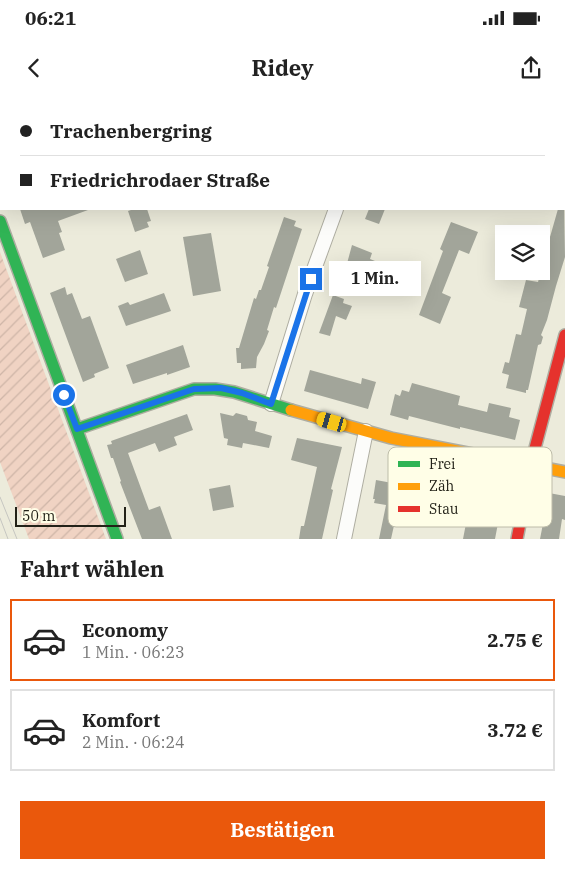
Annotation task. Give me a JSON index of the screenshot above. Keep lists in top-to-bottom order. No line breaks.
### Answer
{"legend":["Frei","Zäh","Stau"],"scale_bar":"50 m","page":{"status":"06:21","header":"Ridey","banner":["Trachenbergring","Friedrichrodaer Straße"],"bubble":"1 Min.","scale":"50 m","heading":"Fahrt wählen","list":[{"name":"Economy","note":"1 Min. · 06:23","value":"2.75 €"},{"name":"Komfort","note":"2 Min. · 06:24","value":"3.72 €"}],"buttons":"Bestätigen"}}
